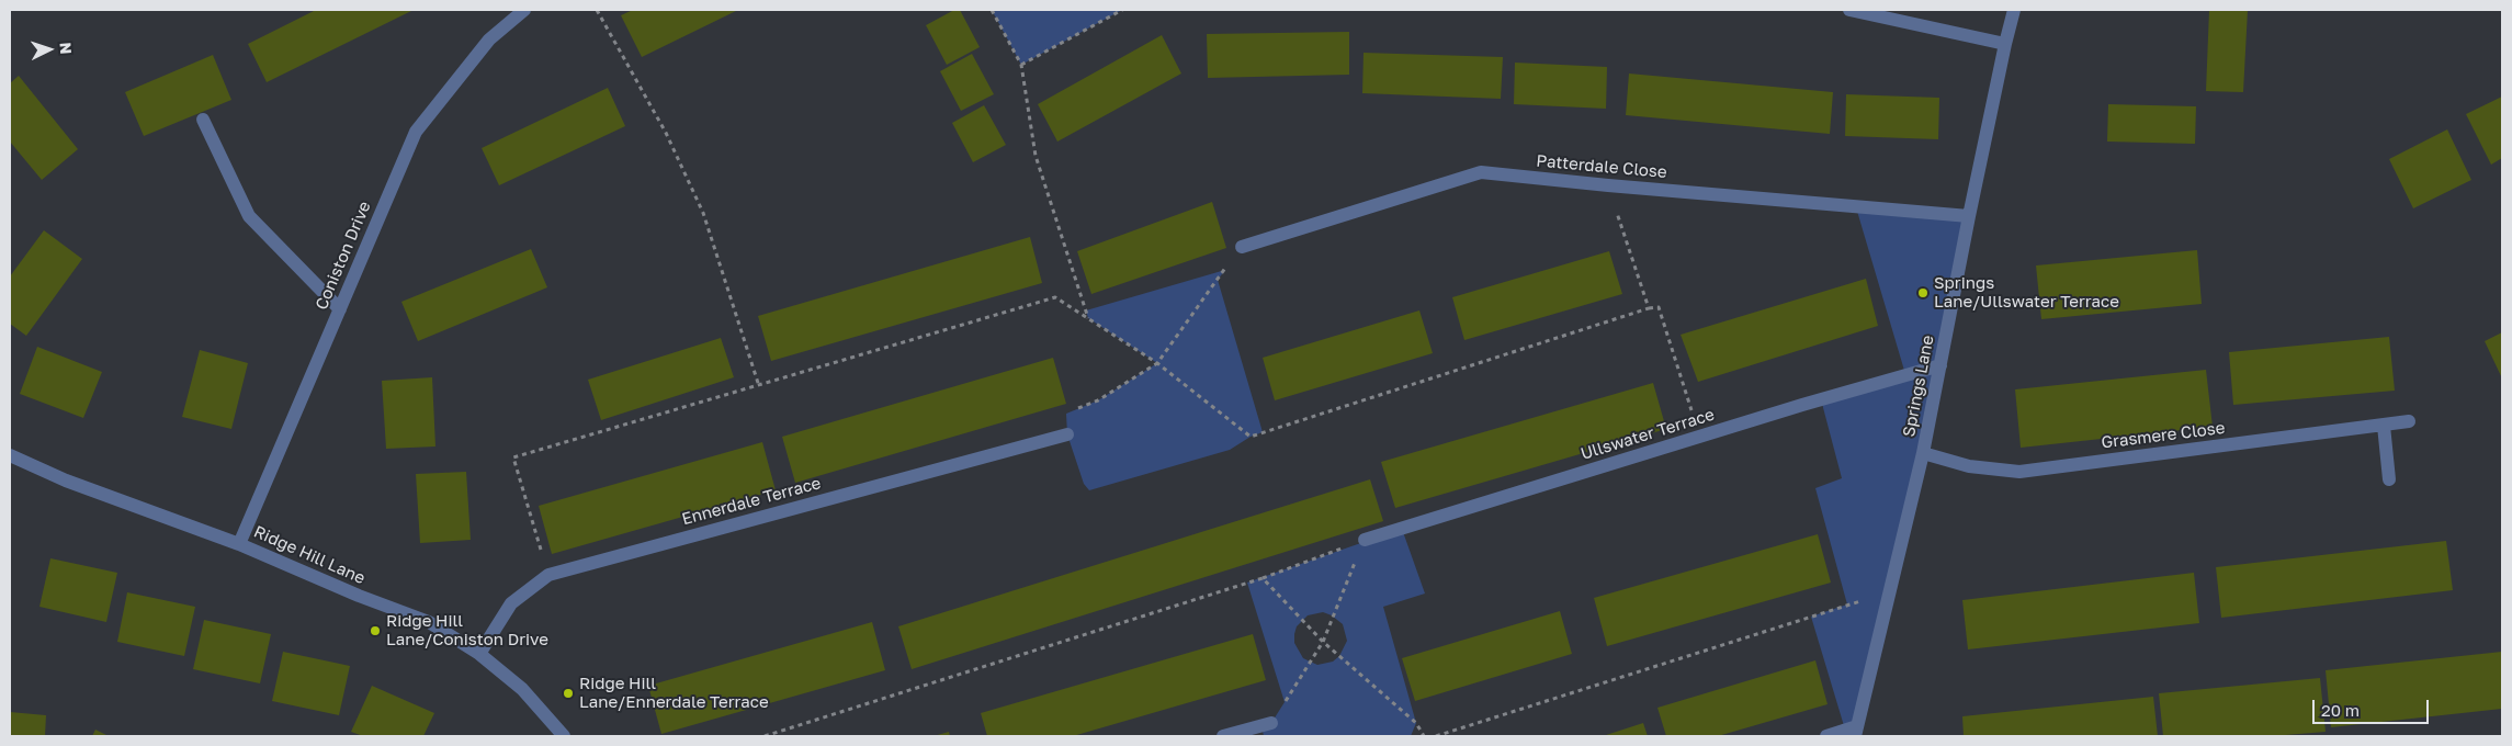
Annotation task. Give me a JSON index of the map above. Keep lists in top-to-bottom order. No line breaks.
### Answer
{"streets":{"street":["Patterdale Close","Coniston Drive","Springs Lane","Ullswater Terrace","Grasmere Close","Ennerdale Terrace","Ridge Hill Lane"]},"crossings":[["Patterdale Close","Springs Lane"],["Coniston Drive","Ridge Hill Lane"],["Springs Lane","Ullswater Terrace"],["Springs Lane","Grasmere Close"],["Ennerdale Terrace","Ridge Hill Lane"]],"places":["Springs Lane/Ullswater Terrace","Ridge Hill Lane/Coniston Drive","Ridge Hill Lane/Ennerdale Terrace"],"scale_bar":"20 m","north":"right"}
